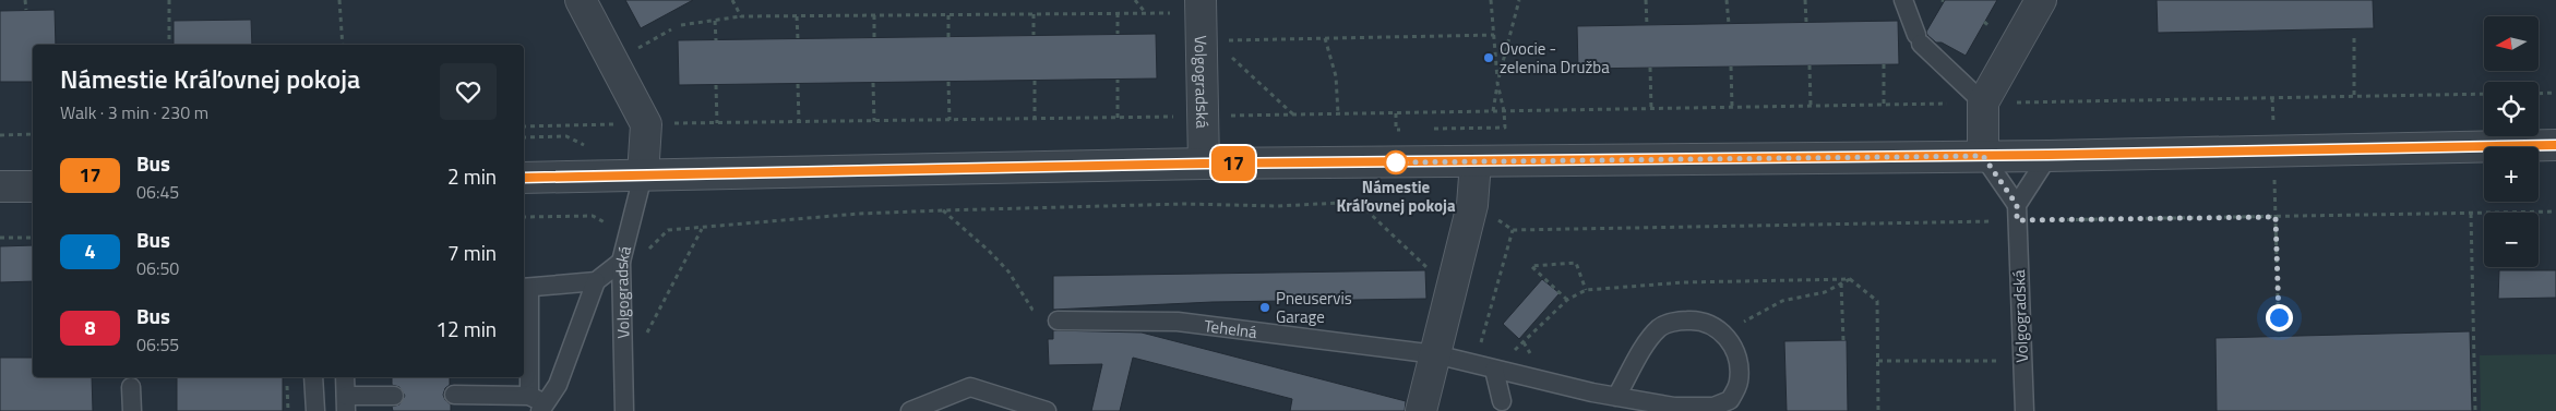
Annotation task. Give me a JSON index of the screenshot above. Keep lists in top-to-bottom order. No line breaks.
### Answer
{"streets":{"street":["Volgogradská"],"lane":["Tehelná"]},"places":["Ovocie - zelenina Družba","Námestie Kráľovnej pokoja","Pneuservis Garage"],"lines":["bus line 17"],"north":"left","page":{"on_map":"17","map_buttons":["+","−"],"heading":["Námestie Kráľovnej pokoja","Walk · 3 min · 230 m"],"list":[{"mark":"17","name":"Bus","note":"06:45","value":"2 min"},{"mark":"4","name":"Bus","note":"06:50","value":"7 min"},{"mark":"8","name":"Bus","note":"06:55","value":"12 min"}]}}
